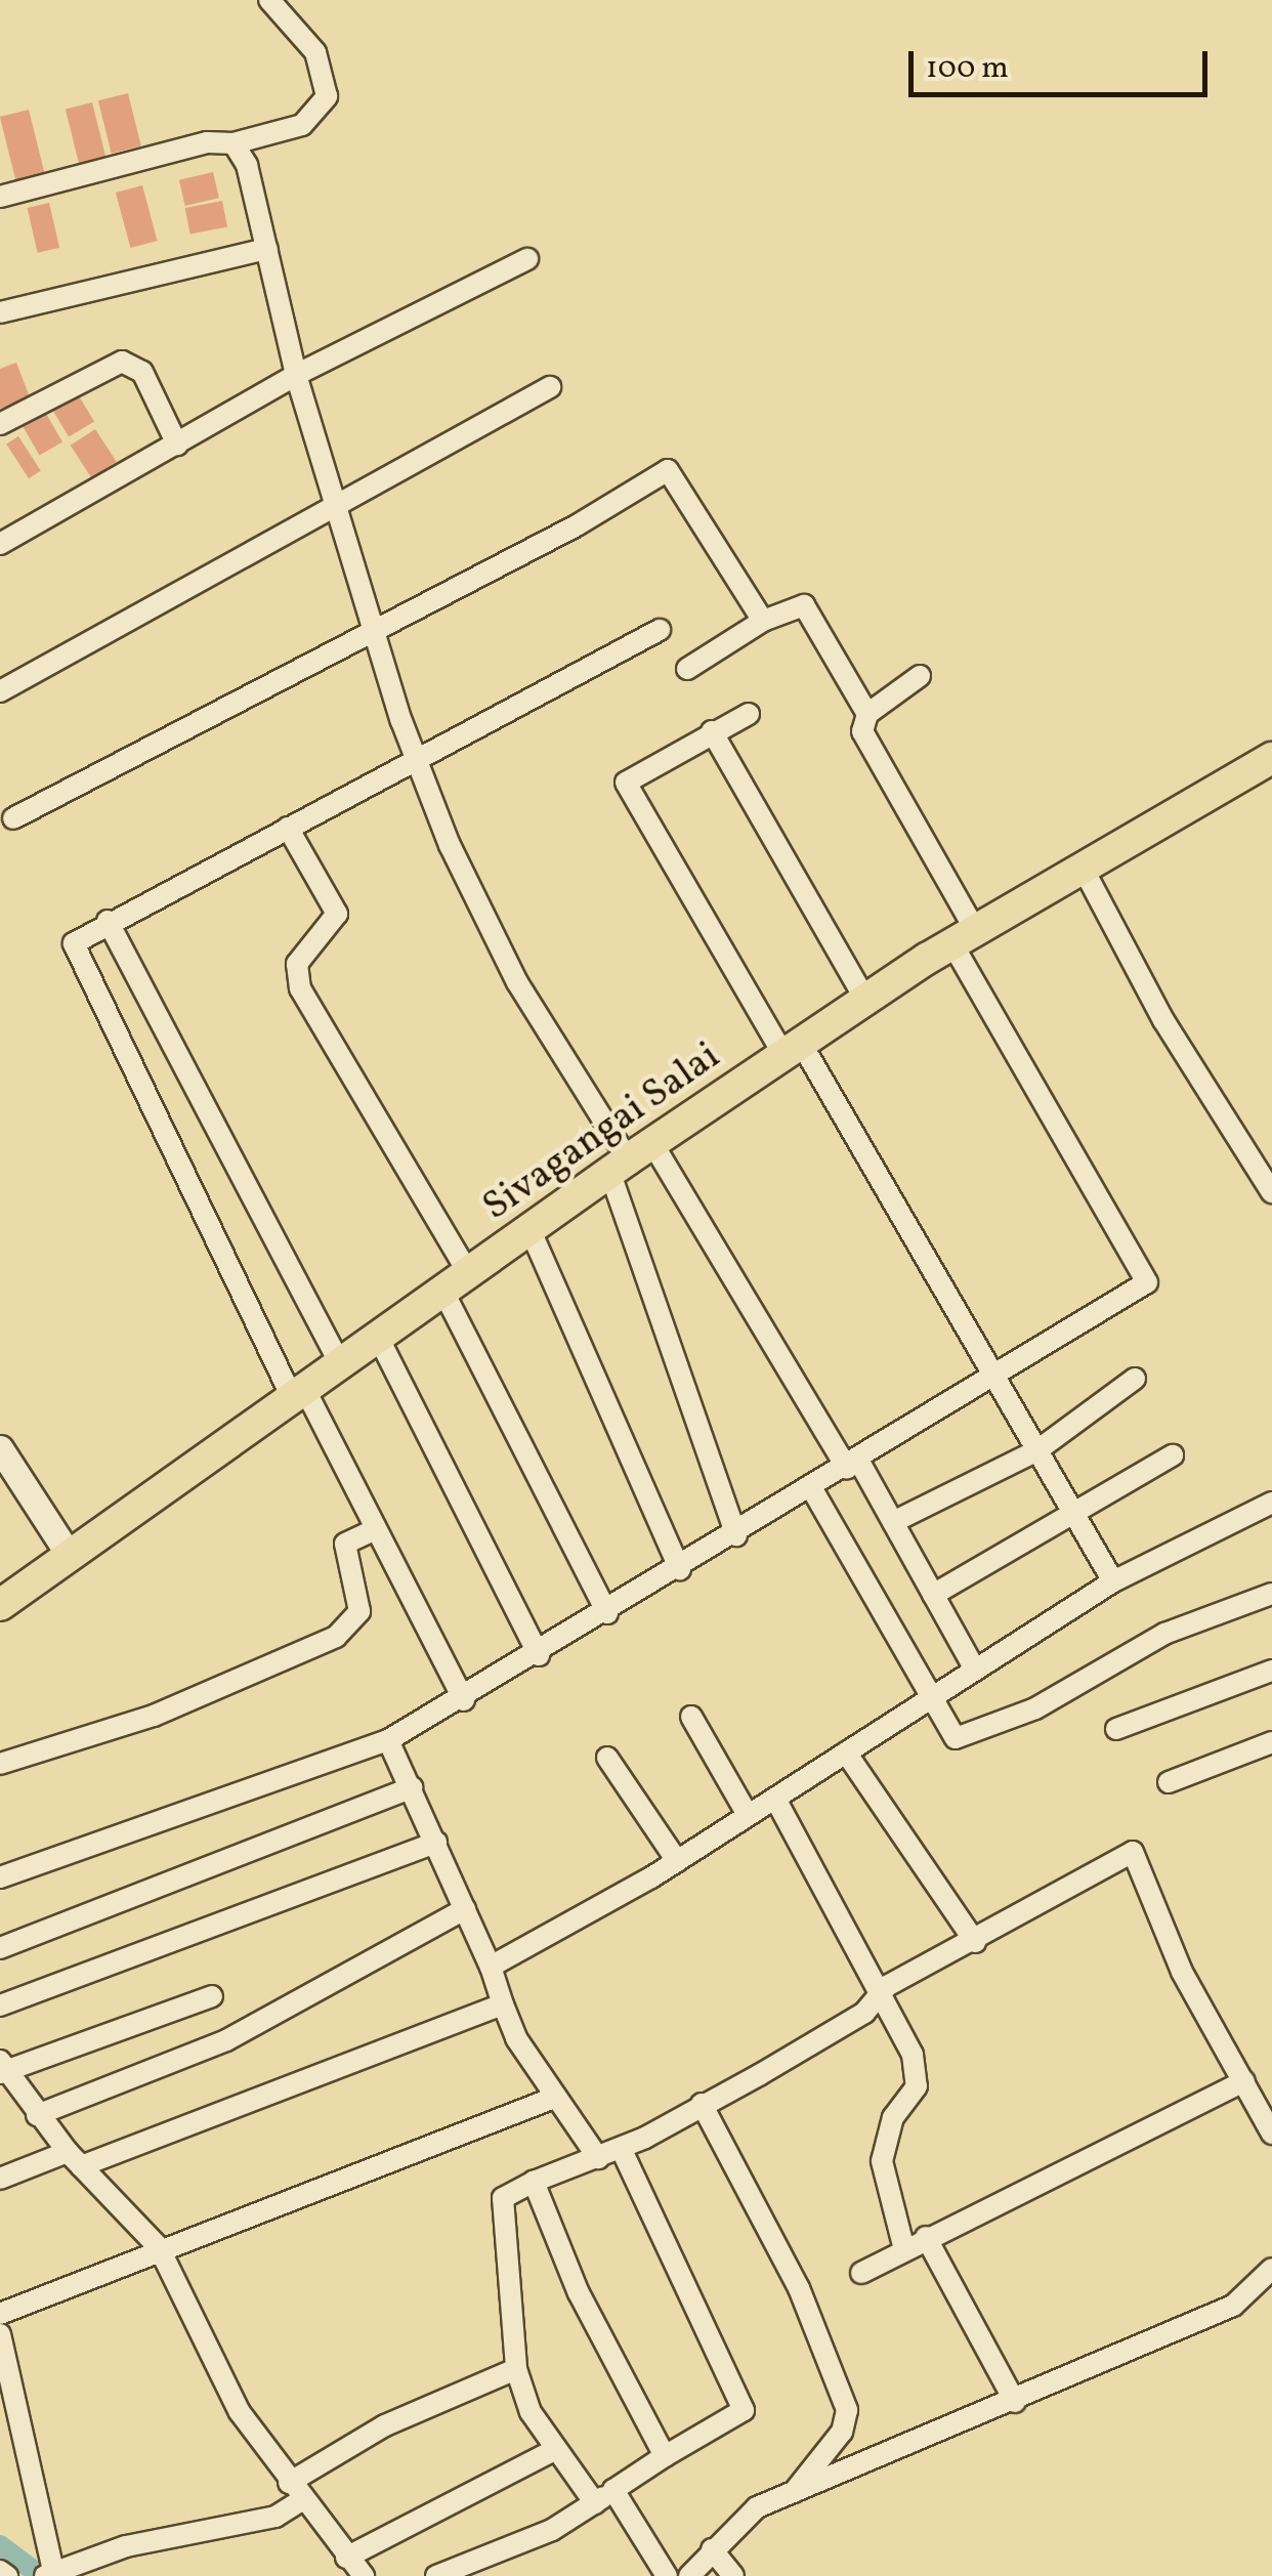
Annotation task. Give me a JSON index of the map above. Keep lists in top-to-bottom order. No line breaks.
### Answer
{"streets":{"main road":["Sivagangai Salai"]},"scale_bar":"100 m"}
